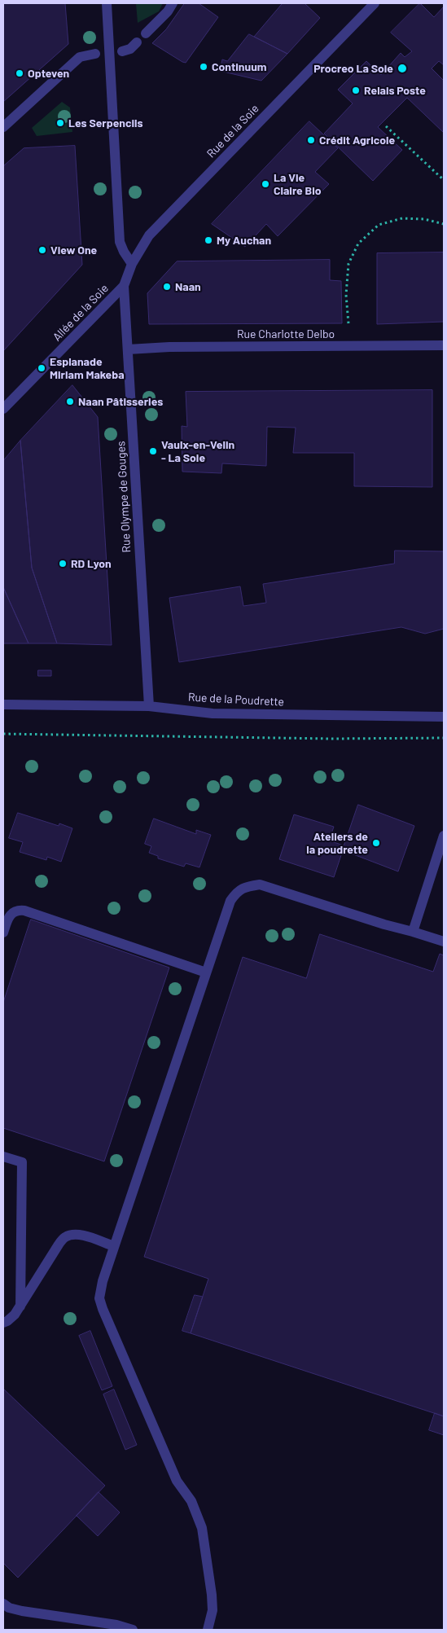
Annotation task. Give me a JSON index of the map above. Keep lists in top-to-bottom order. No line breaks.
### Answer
{"streets":{"street":["Rue de la Soie","Allée de la Soie","Rue Charlotte Delbo","Rue Olympe de Gouges","Rue de la Poudrette"]},"crossings":[["Rue de la Soie","Allée de la Soie"],["Rue de la Soie","Rue Olympe de Gouges"],["Allée de la Soie","Rue Olympe de Gouges"],["Rue Charlotte Delbo","Rue Olympe de Gouges"],["Rue Olympe de Gouges","Rue de la Poudrette"]],"places":["Continuum","Procreo La Soie","Opteven","Relais Poste","Les Serpencils","Crédit Agricole","La Vie Claire Bio","My Auchan","View One","Naan","Esplanade Miriam Makeba","Naan Pâtisseries","Vaulx-en-Velin - La Soie","RD Lyon","Ateliers de la poudrette"]}
